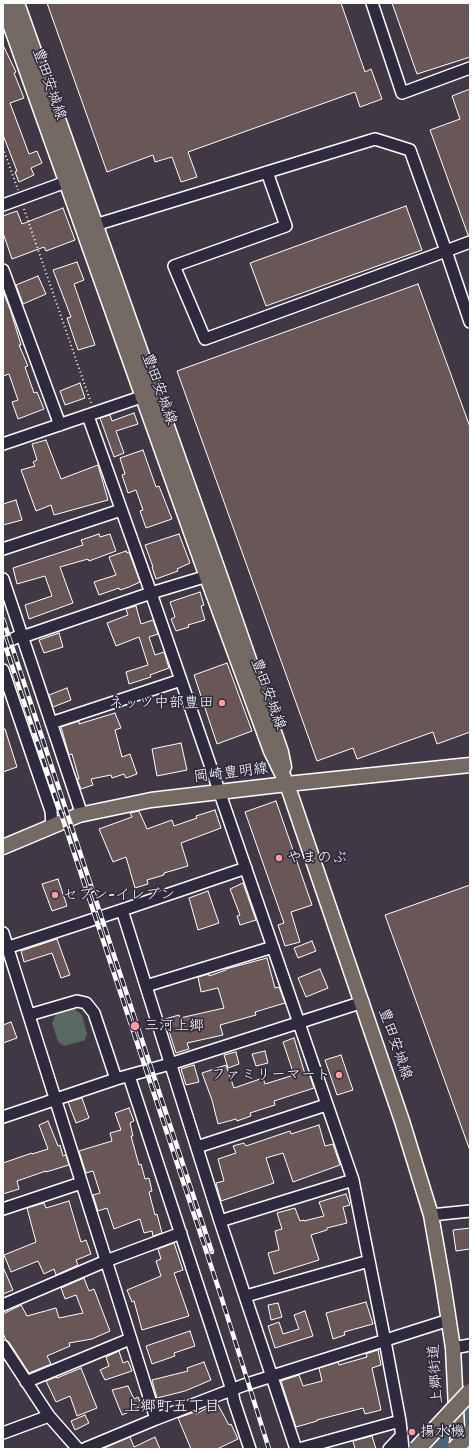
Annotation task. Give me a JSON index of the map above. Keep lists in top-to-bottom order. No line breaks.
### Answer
{"streets":{"main road":["豊田安城線","岡崎豊明線","上郷街道"]},"crossings":[["豊田安城線","岡崎豊明線"],["豊田安城線","上郷街道"]],"districts":["上郷町五丁目"],"places":["ネッツ中部豊田","やまのぶ","セブン-イレブン","三河上郷","ファミリーマート","揚水機"]}
